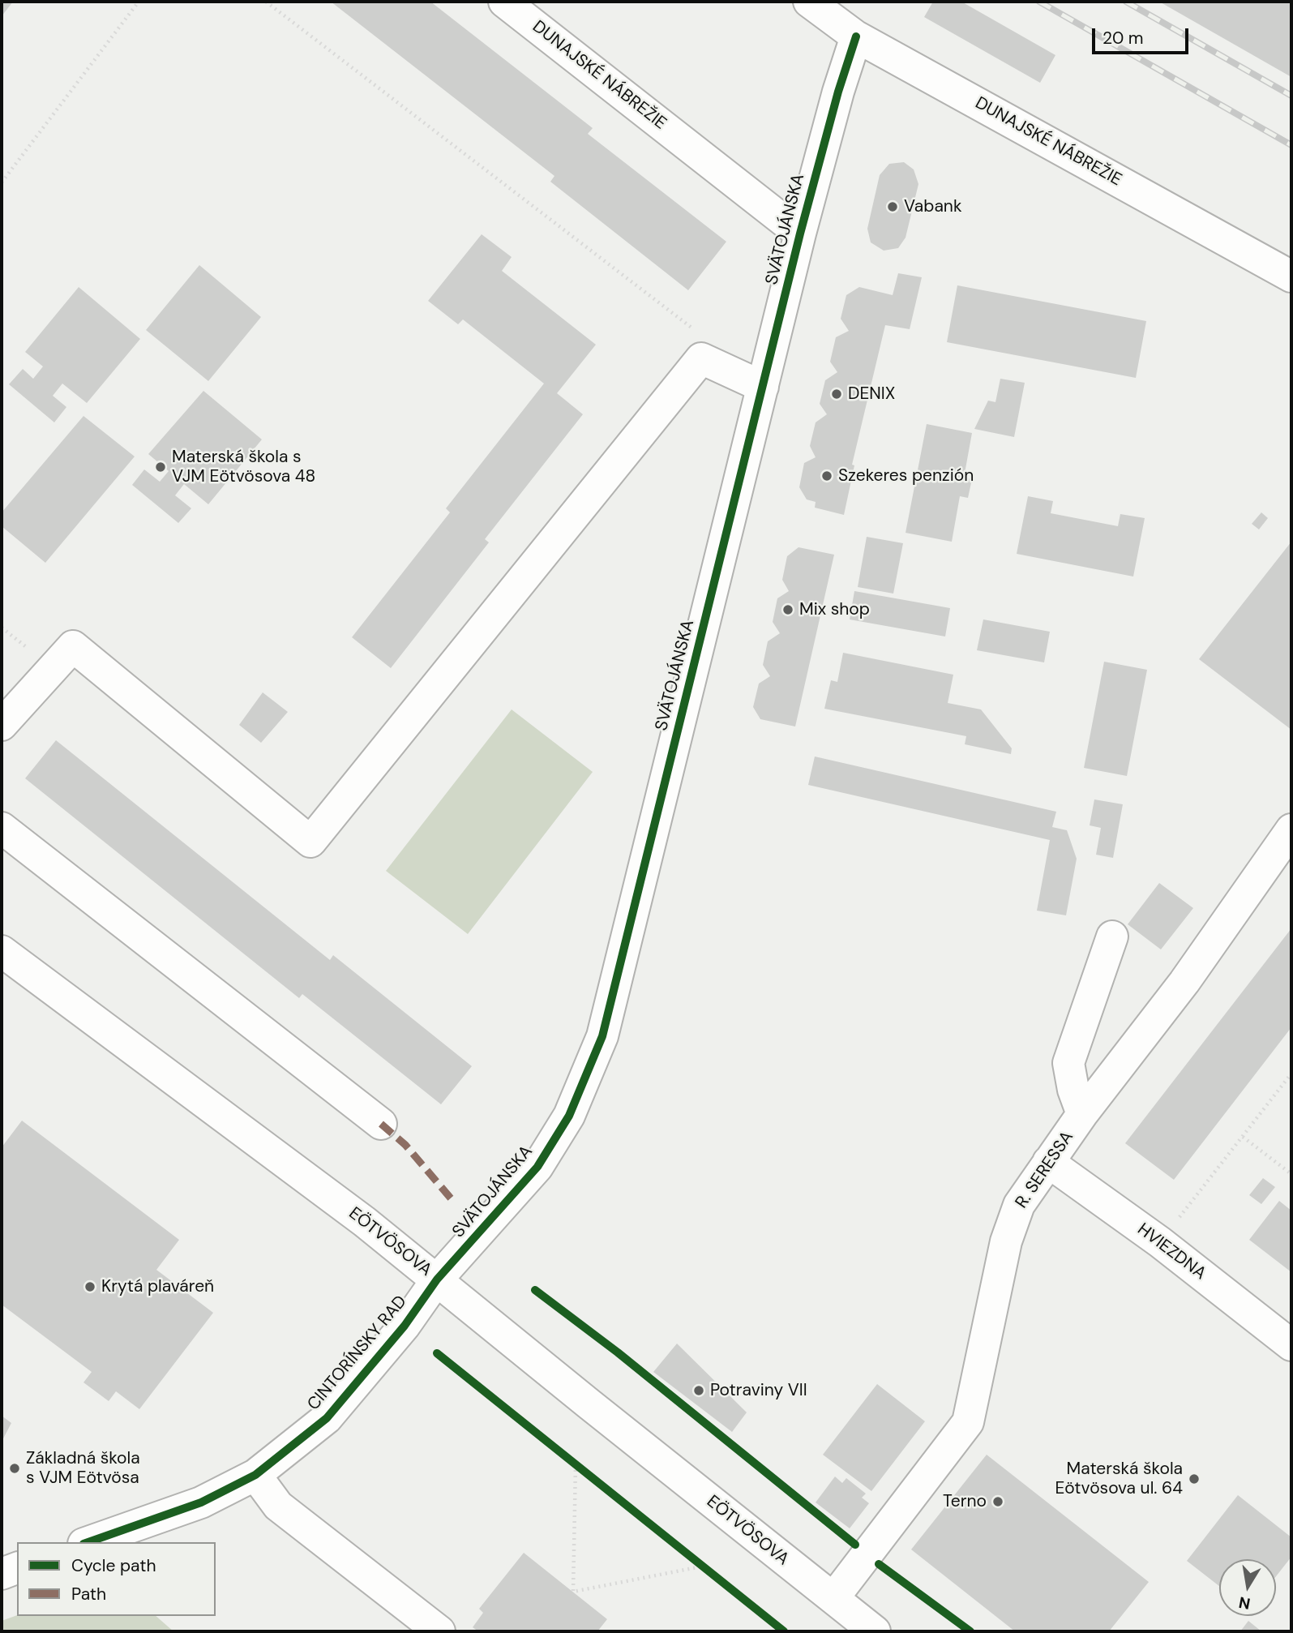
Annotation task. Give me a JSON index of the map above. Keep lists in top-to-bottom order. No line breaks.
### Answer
{"streets":{"street":["DUNAJSKÉ NÁBREŽIE","SVÄTOJÁNSKA","R. SERESSA","EÖTVÖSOVA","HVIEZDNA","CINTORÍNSKY RAD"]},"crossings":[["DUNAJSKÉ NÁBREŽIE","SVÄTOJÁNSKA"],["SVÄTOJÁNSKA","EÖTVÖSOVA"],["SVÄTOJÁNSKA","CINTORÍNSKY RAD"],["R. SERESSA","EÖTVÖSOVA"],["R. SERESSA","HVIEZDNA"],["EÖTVÖSOVA","CINTORÍNSKY RAD"]],"places":["Vabank","DENIX","Materská škola s VJM Eötvösova 48","Szekeres penzión","Mix shop","Krytá plaváreň","Potraviny VII","Základná škola s VJM Eötvösa","Materská škola Eötvösova ul. 64","Terno"],"legend":["Cycle path","Path"],"scale_bar":"20 m","north":"bottom"}
